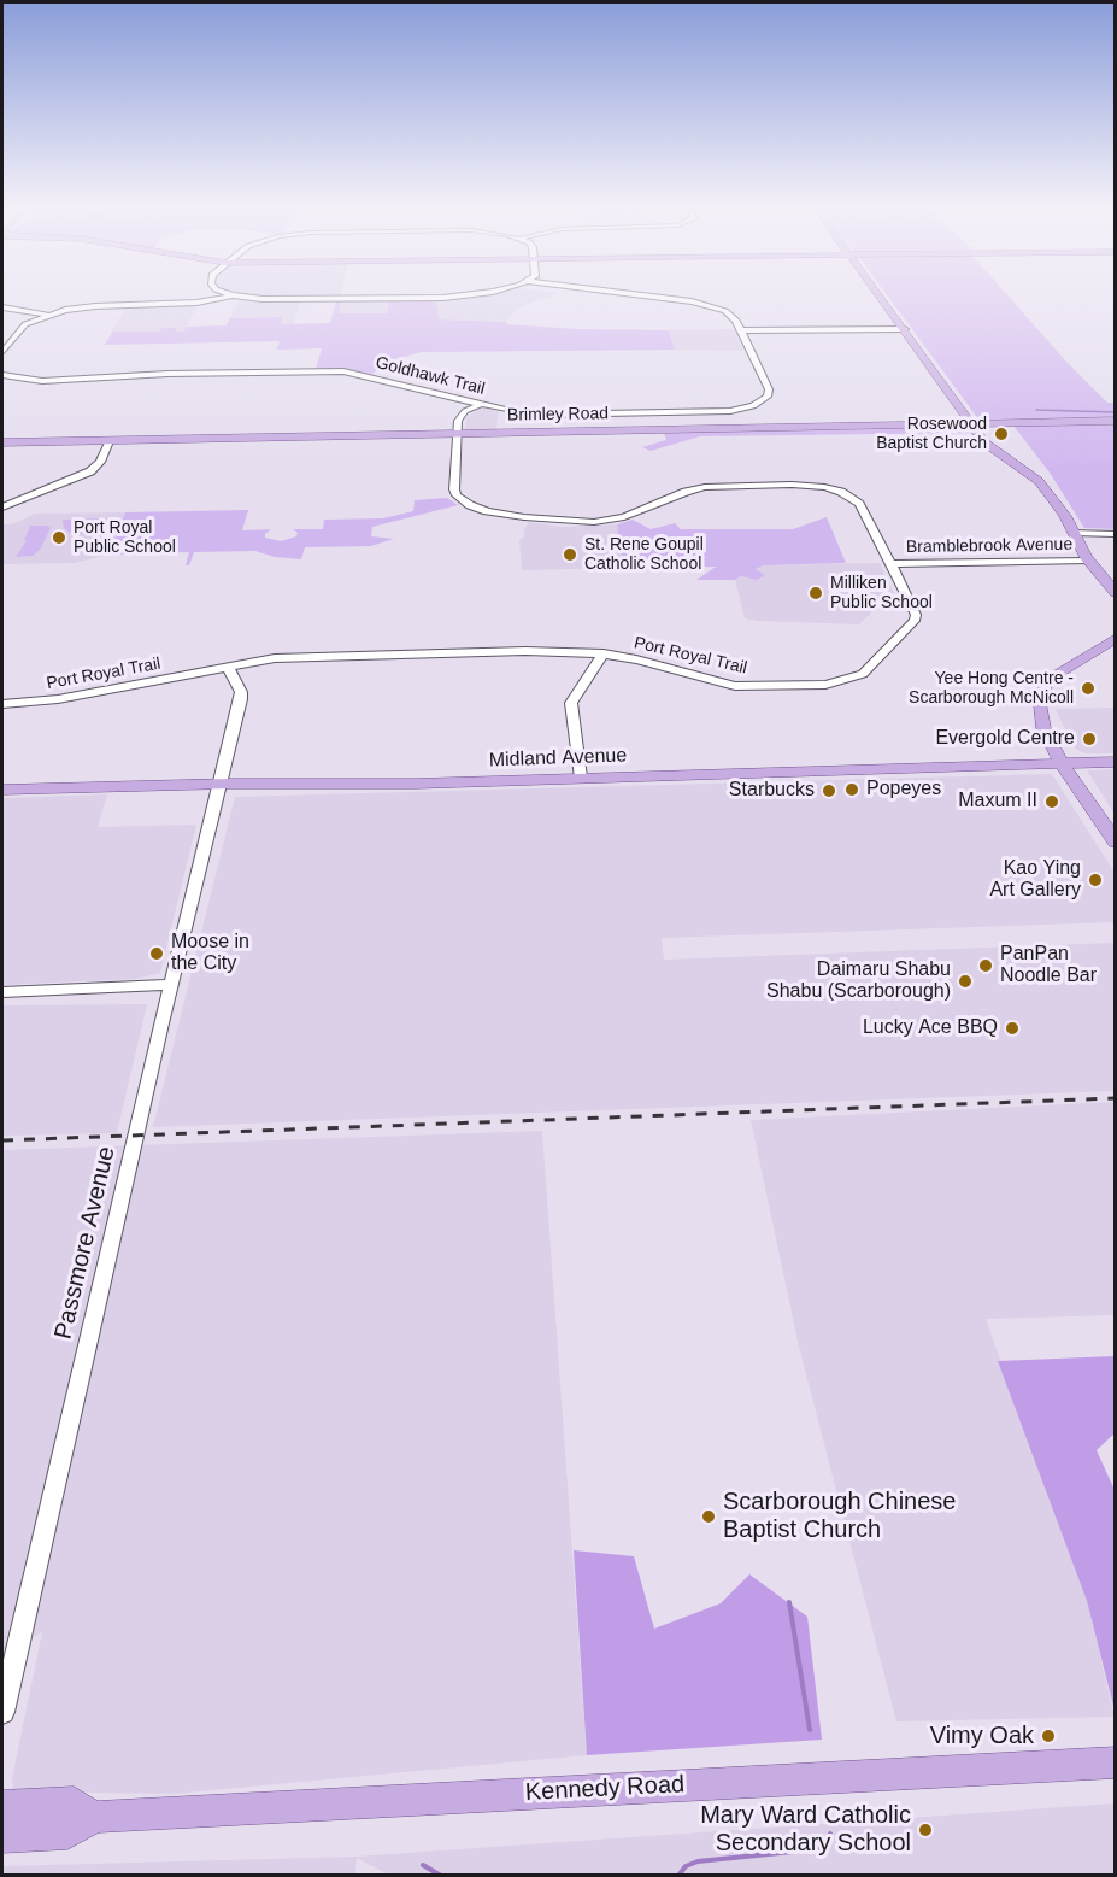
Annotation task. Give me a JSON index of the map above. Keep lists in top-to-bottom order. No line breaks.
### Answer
{"streets":{"main road":["Brimley Road","Midland Avenue","Kennedy Road"],"street":["Goldhawk Trail","Bramblebrook Avenue","Port Royal Trail","Passmore Avenue"]},"crossings":[["Brimley Road","Port Royal Trail"],["Bramblebrook Avenue","Port Royal Trail"],["Port Royal Trail","Passmore Avenue"],["Midland Avenue","Passmore Avenue"]],"places":["Rosewood Baptist Church","Port Royal Public School","St. Rene Goupil Catholic School","Milliken Public School","Yee Hong Centre - Scarborough McNicoll","Evergold Centre","Popeyes","Starbucks","Maxum II","Kao Ying Art Gallery","Moose in the City","PanPan Noodle Bar","Daimaru Shabu Shabu (Scarborough)","Lucky Ace BBQ","Scarborough Chinese Baptist Church","Vimy Oak","Mary Ward Catholic Secondary School"]}
